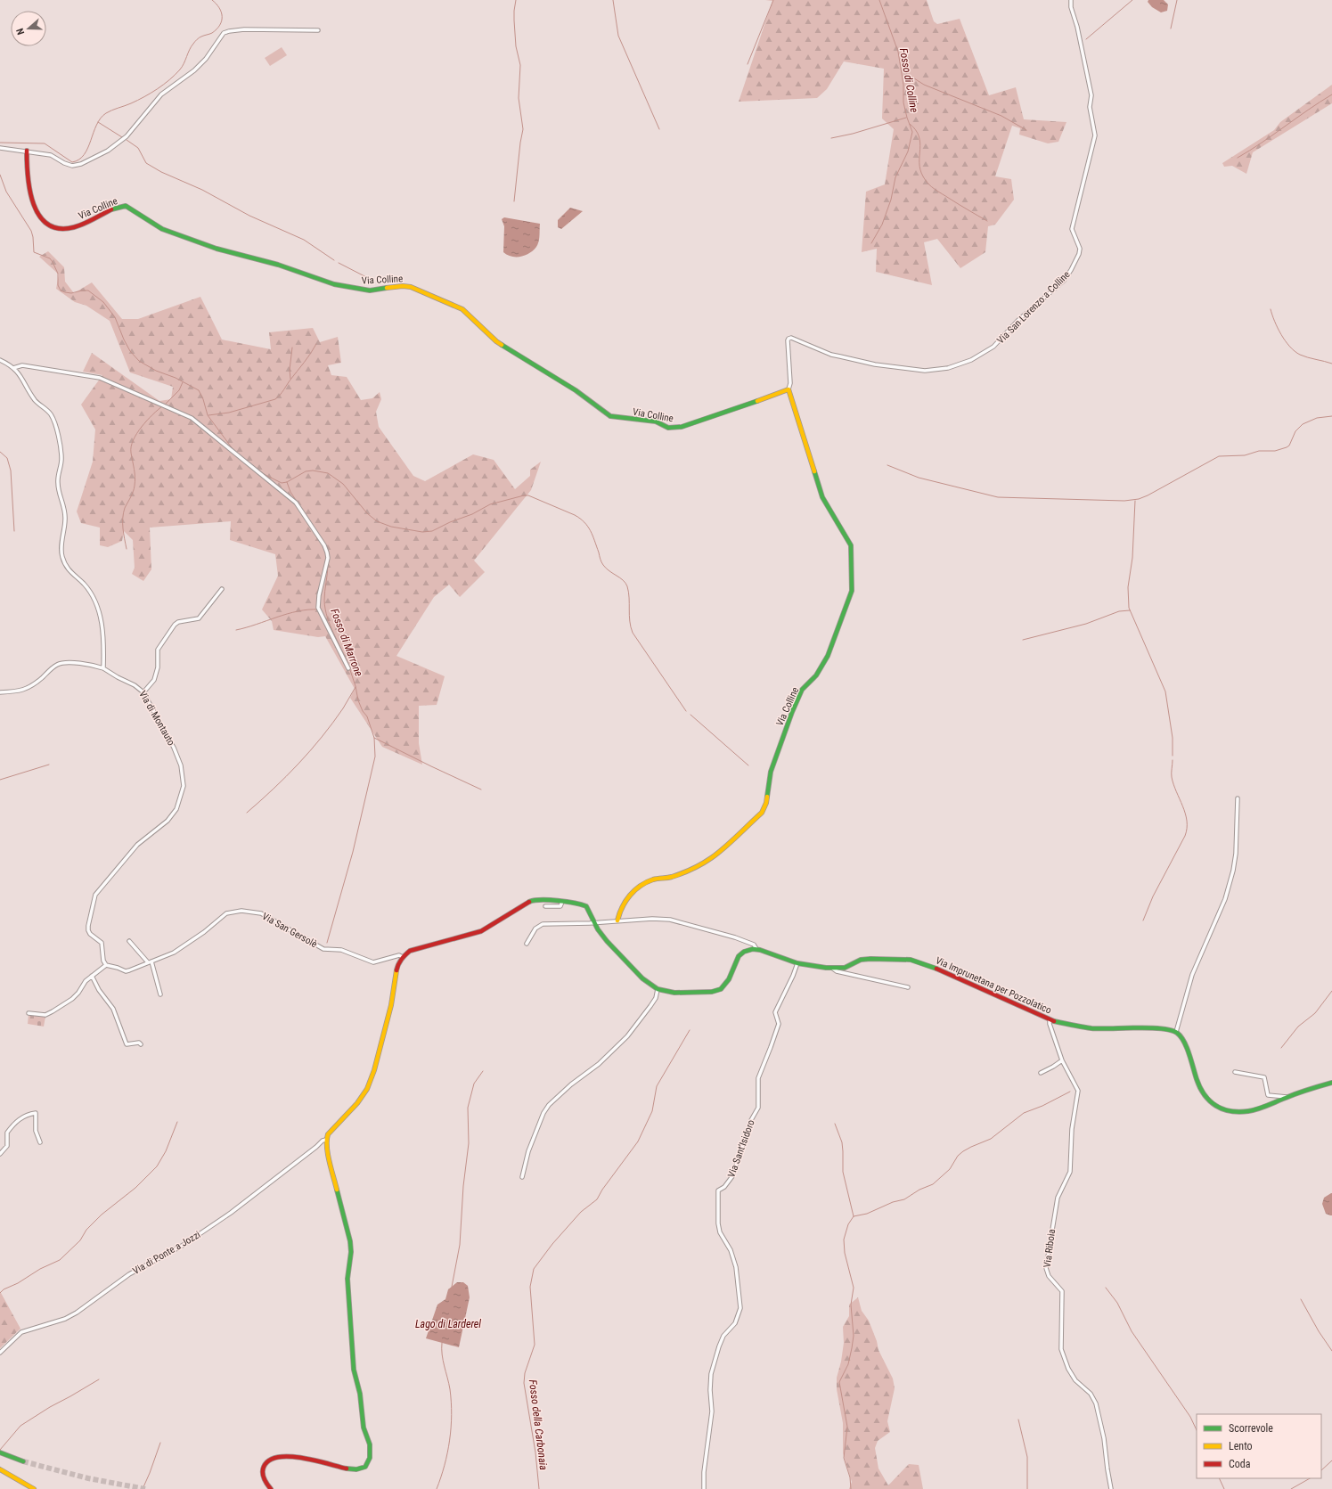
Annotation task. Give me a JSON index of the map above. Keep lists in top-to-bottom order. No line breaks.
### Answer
{"streets":{"main road":["Via Colline","Via Imprunetana per Pozzolatico"],"street":["Via San Lorenzo a Colline","Via di Montauto","Via San Gersolè","Via Sant'Isidoro","Via Riboia","Via di Ponte a Jozzi"]},"crossings":[["Via Colline","Via San Lorenzo a Colline"],["Via Colline","Via Imprunetana per Pozzolatico"],["Via di Montauto","Via San Gersolè"],["Via Imprunetana per Pozzolatico","Via Sant'Isidoro"],["Via Imprunetana per Pozzolatico","Via Riboia"]],"water":["Fosso di Colline","Fosso di Marrone","Lago di Larderel","Fosso della Carbonaia"],"legend":["Scorrevole","Lento","Coda"],"north":"left"}
